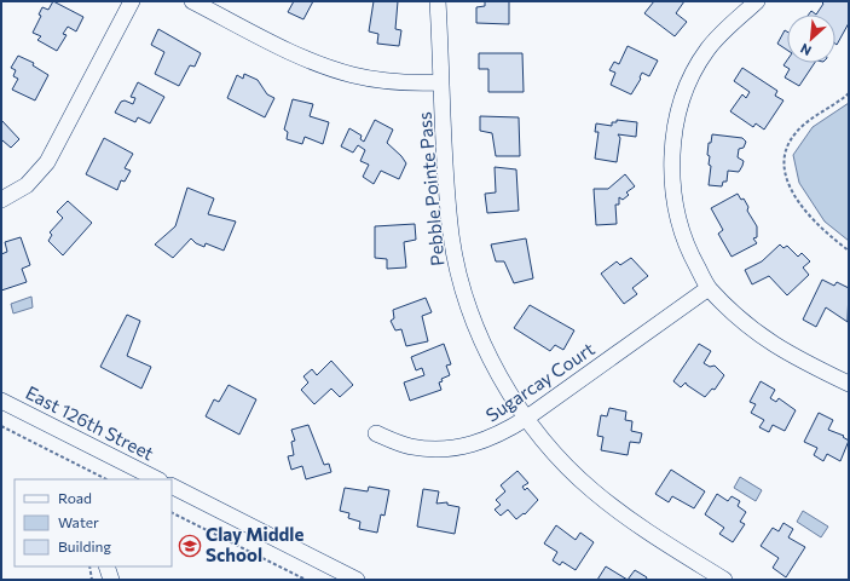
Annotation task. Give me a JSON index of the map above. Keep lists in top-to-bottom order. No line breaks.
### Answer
{"streets":{"street":["Pebble Pointe Pass","Sugarcay Court","East 126th Street"]},"crossings":[["Pebble Pointe Pass","Sugarcay Court"]],"places":{"school or university":["Clay Middle School"]},"legend":["Road","Water","Building"],"north":"bottom left"}
